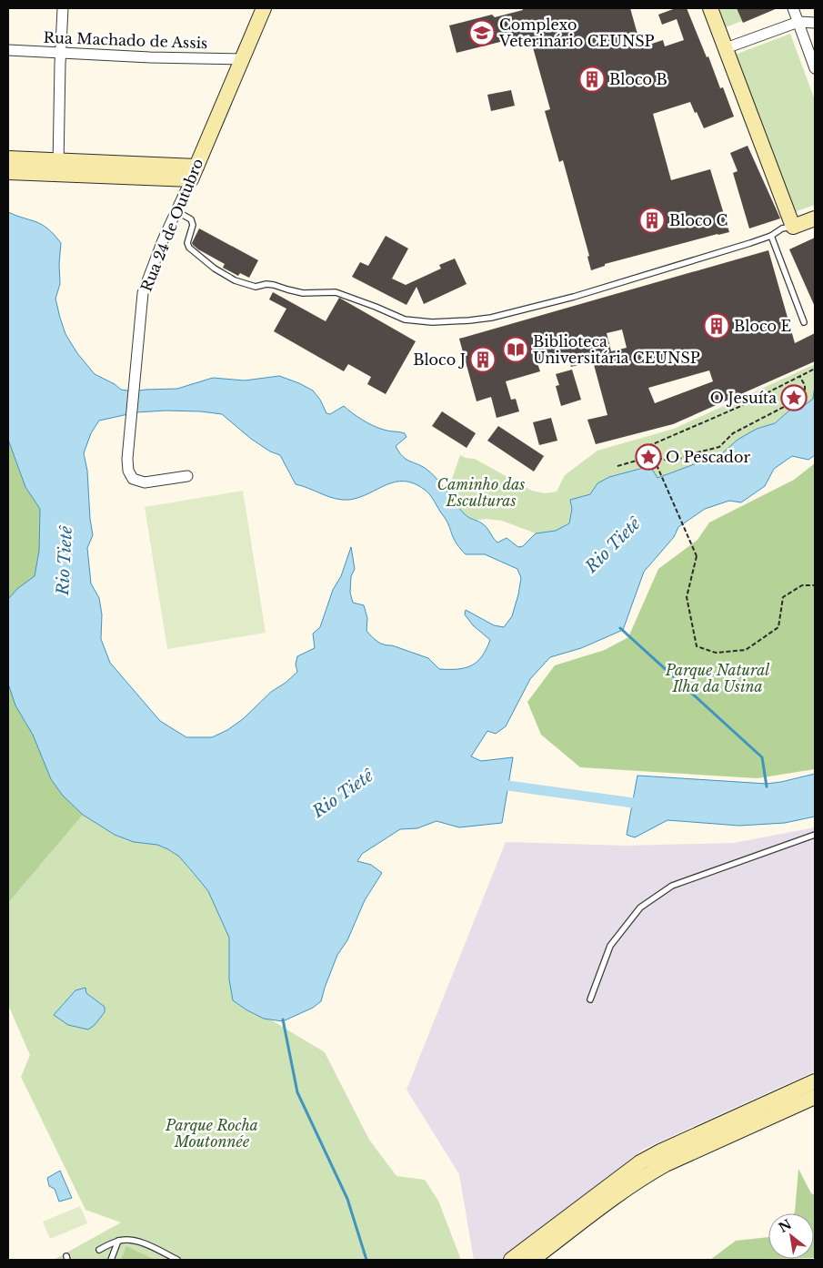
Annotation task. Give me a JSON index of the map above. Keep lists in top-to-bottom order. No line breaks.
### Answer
{"streets":{"main road":["Rua 24 de Outubro"],"street":["Rua Machado de Assis"]},"crossings":[["Rua Machado de Assis","Rua 24 de Outubro"]],"water":["Rio Tietê"],"parks":["Caminho das Esculturas","Parque Natural Ilha da Usina","Parque Rocha Moutonnée"],"places":{"school or university":["Complexo Veterinário CEUNSP"],"building":["Bloco B","Bloco C","Bloco E","Bloco J"],"library":["Biblioteca Universitária CEUNSP"],"place":["O Jesuíta","O Pescador"]},"north":"top left"}
